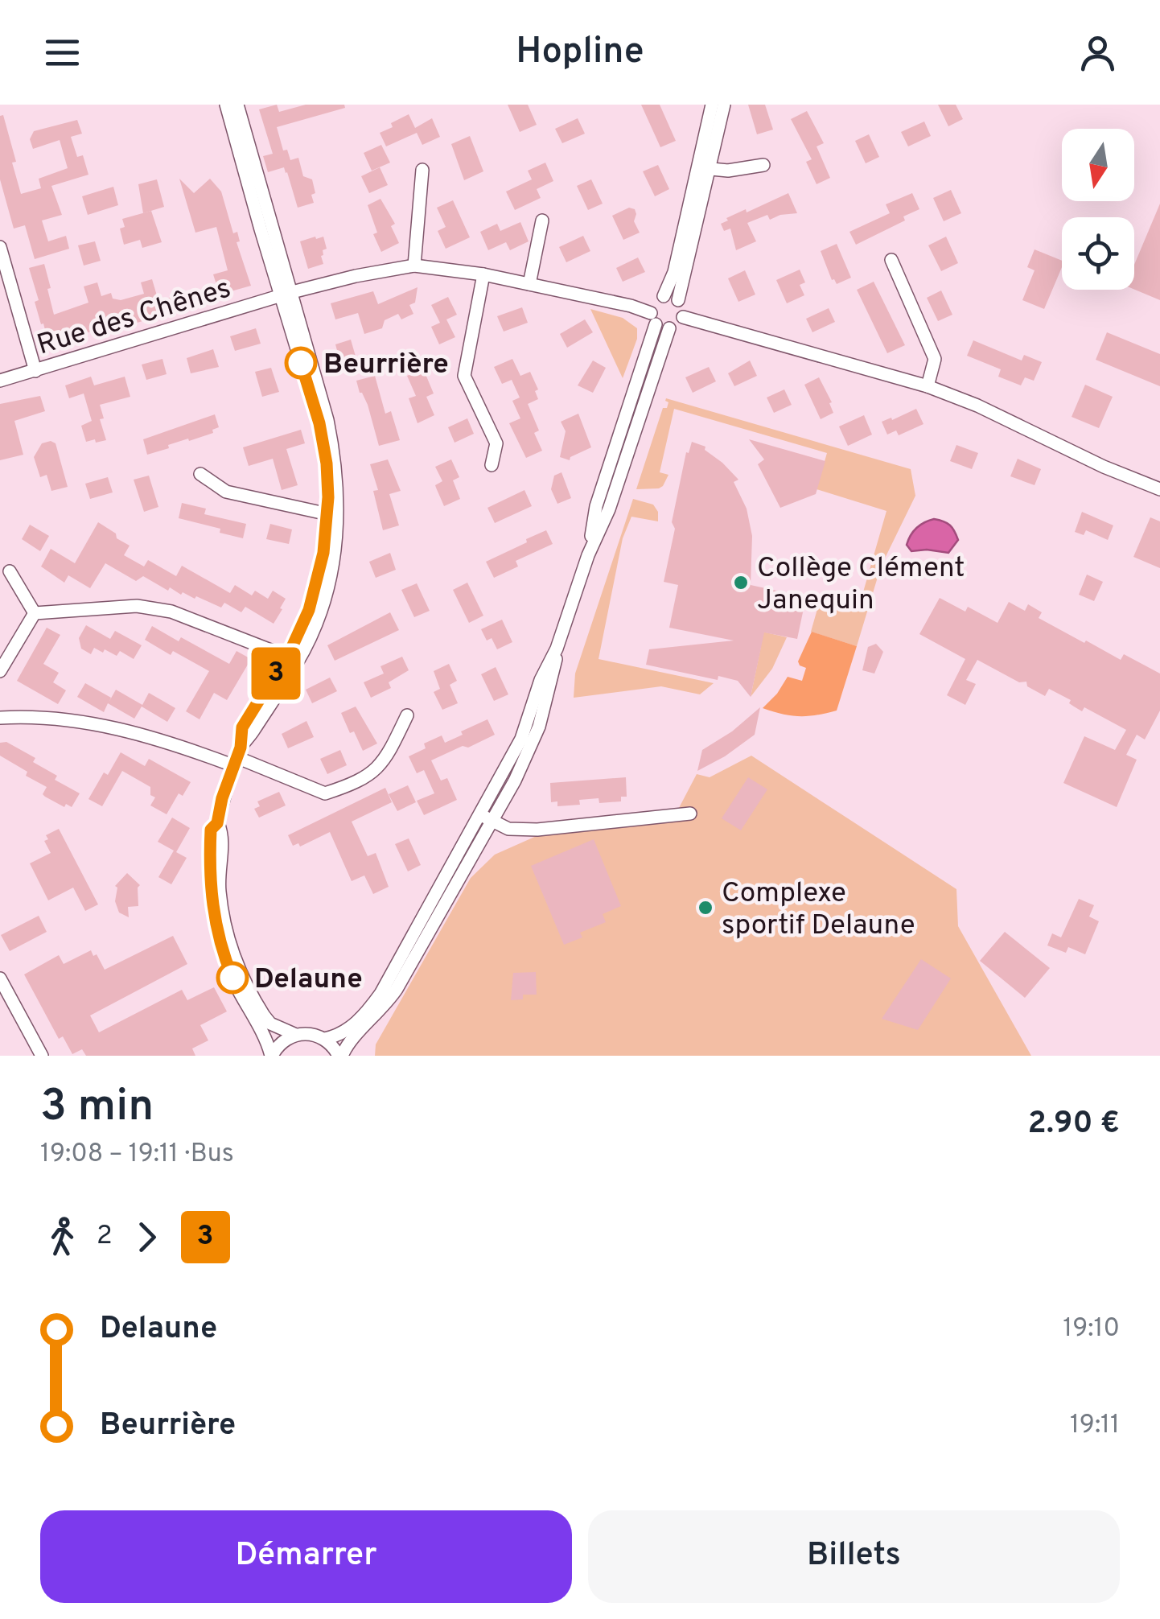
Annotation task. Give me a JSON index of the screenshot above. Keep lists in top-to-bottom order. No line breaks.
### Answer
{"streets":{"street":["Rue des Chênes"]},"places":["Beurrière","Collège Clément Janequin","Complexe sportif Delaune","Delaune"],"lines":["bus line 3"],"north":"bottom","page":{"header":"Hopline","on_map":"3","heading":["3 min","19:08 – 19:11 · Bus","2.90 €"],"legs":["2","3"],"list":[{"name":"Delaune","value":"19:10"},{"name":"Beurrière","value":"19:11"}],"buttons":["Démarrer","Billets"]}}
